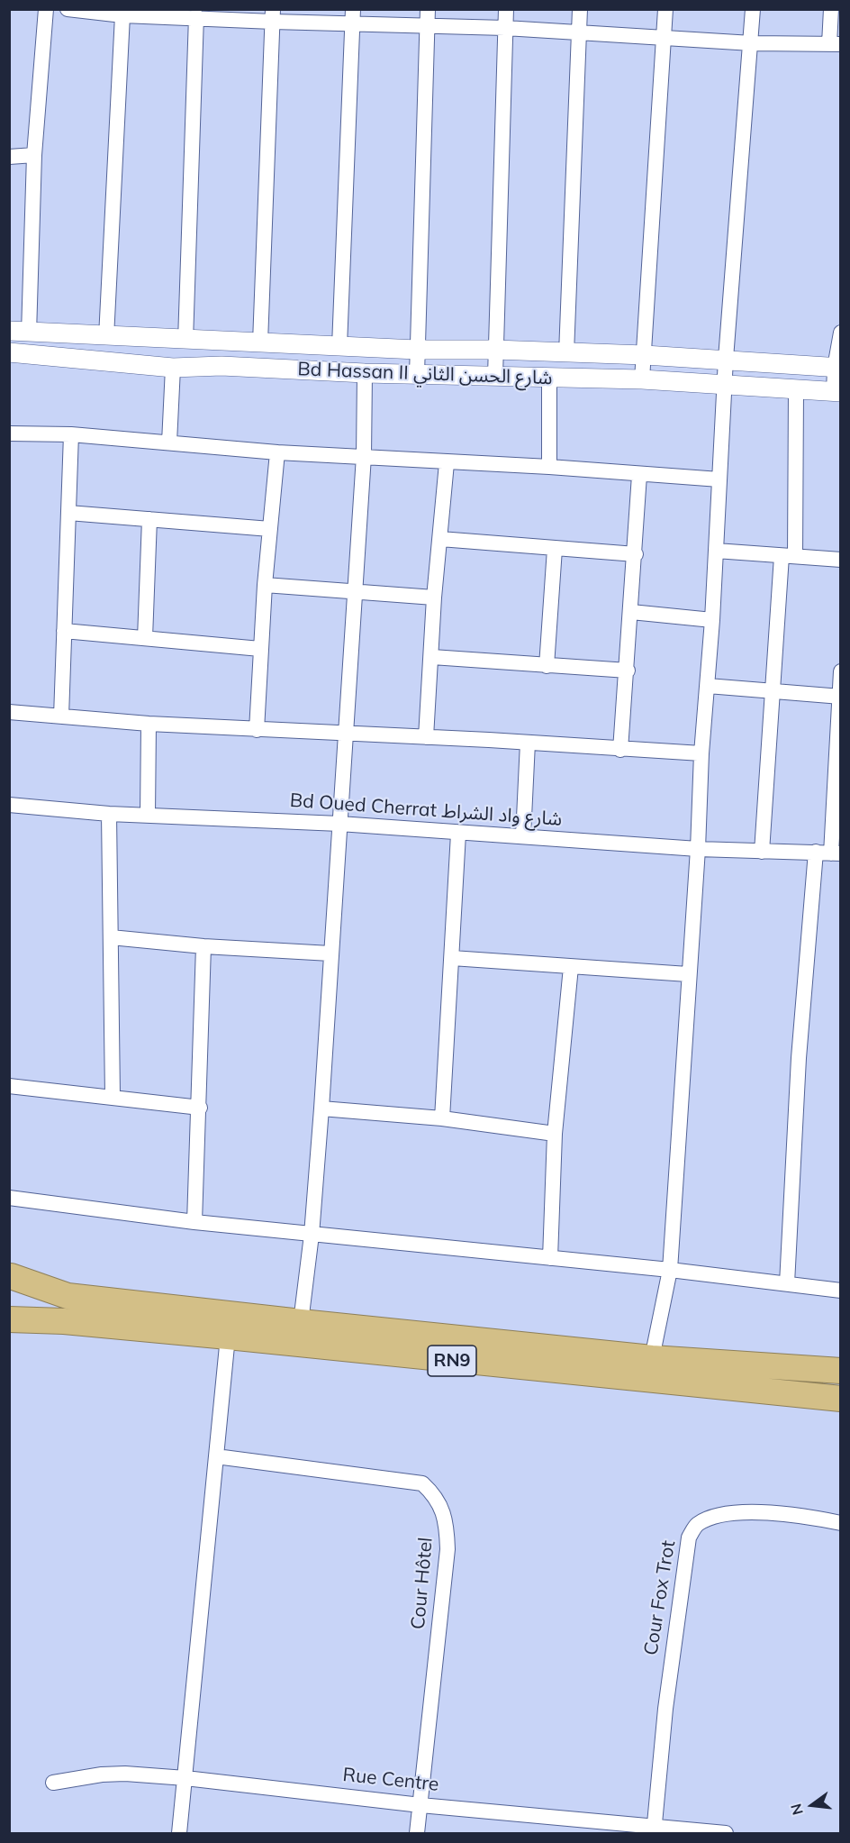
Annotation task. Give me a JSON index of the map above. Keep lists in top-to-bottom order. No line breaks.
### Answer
{"streets":{"highway":["RN9"],"street":["Bd Hassan II شارع الحسن الثاني","Bd Oued Cherrat شارع واد الشراط","Cour Hôtel","Cour Fox Trot","Rue Centre"]},"crossings":[["Cour Hôtel","Rue Centre"],["Cour Fox Trot","Rue Centre"]],"north":"left"}
